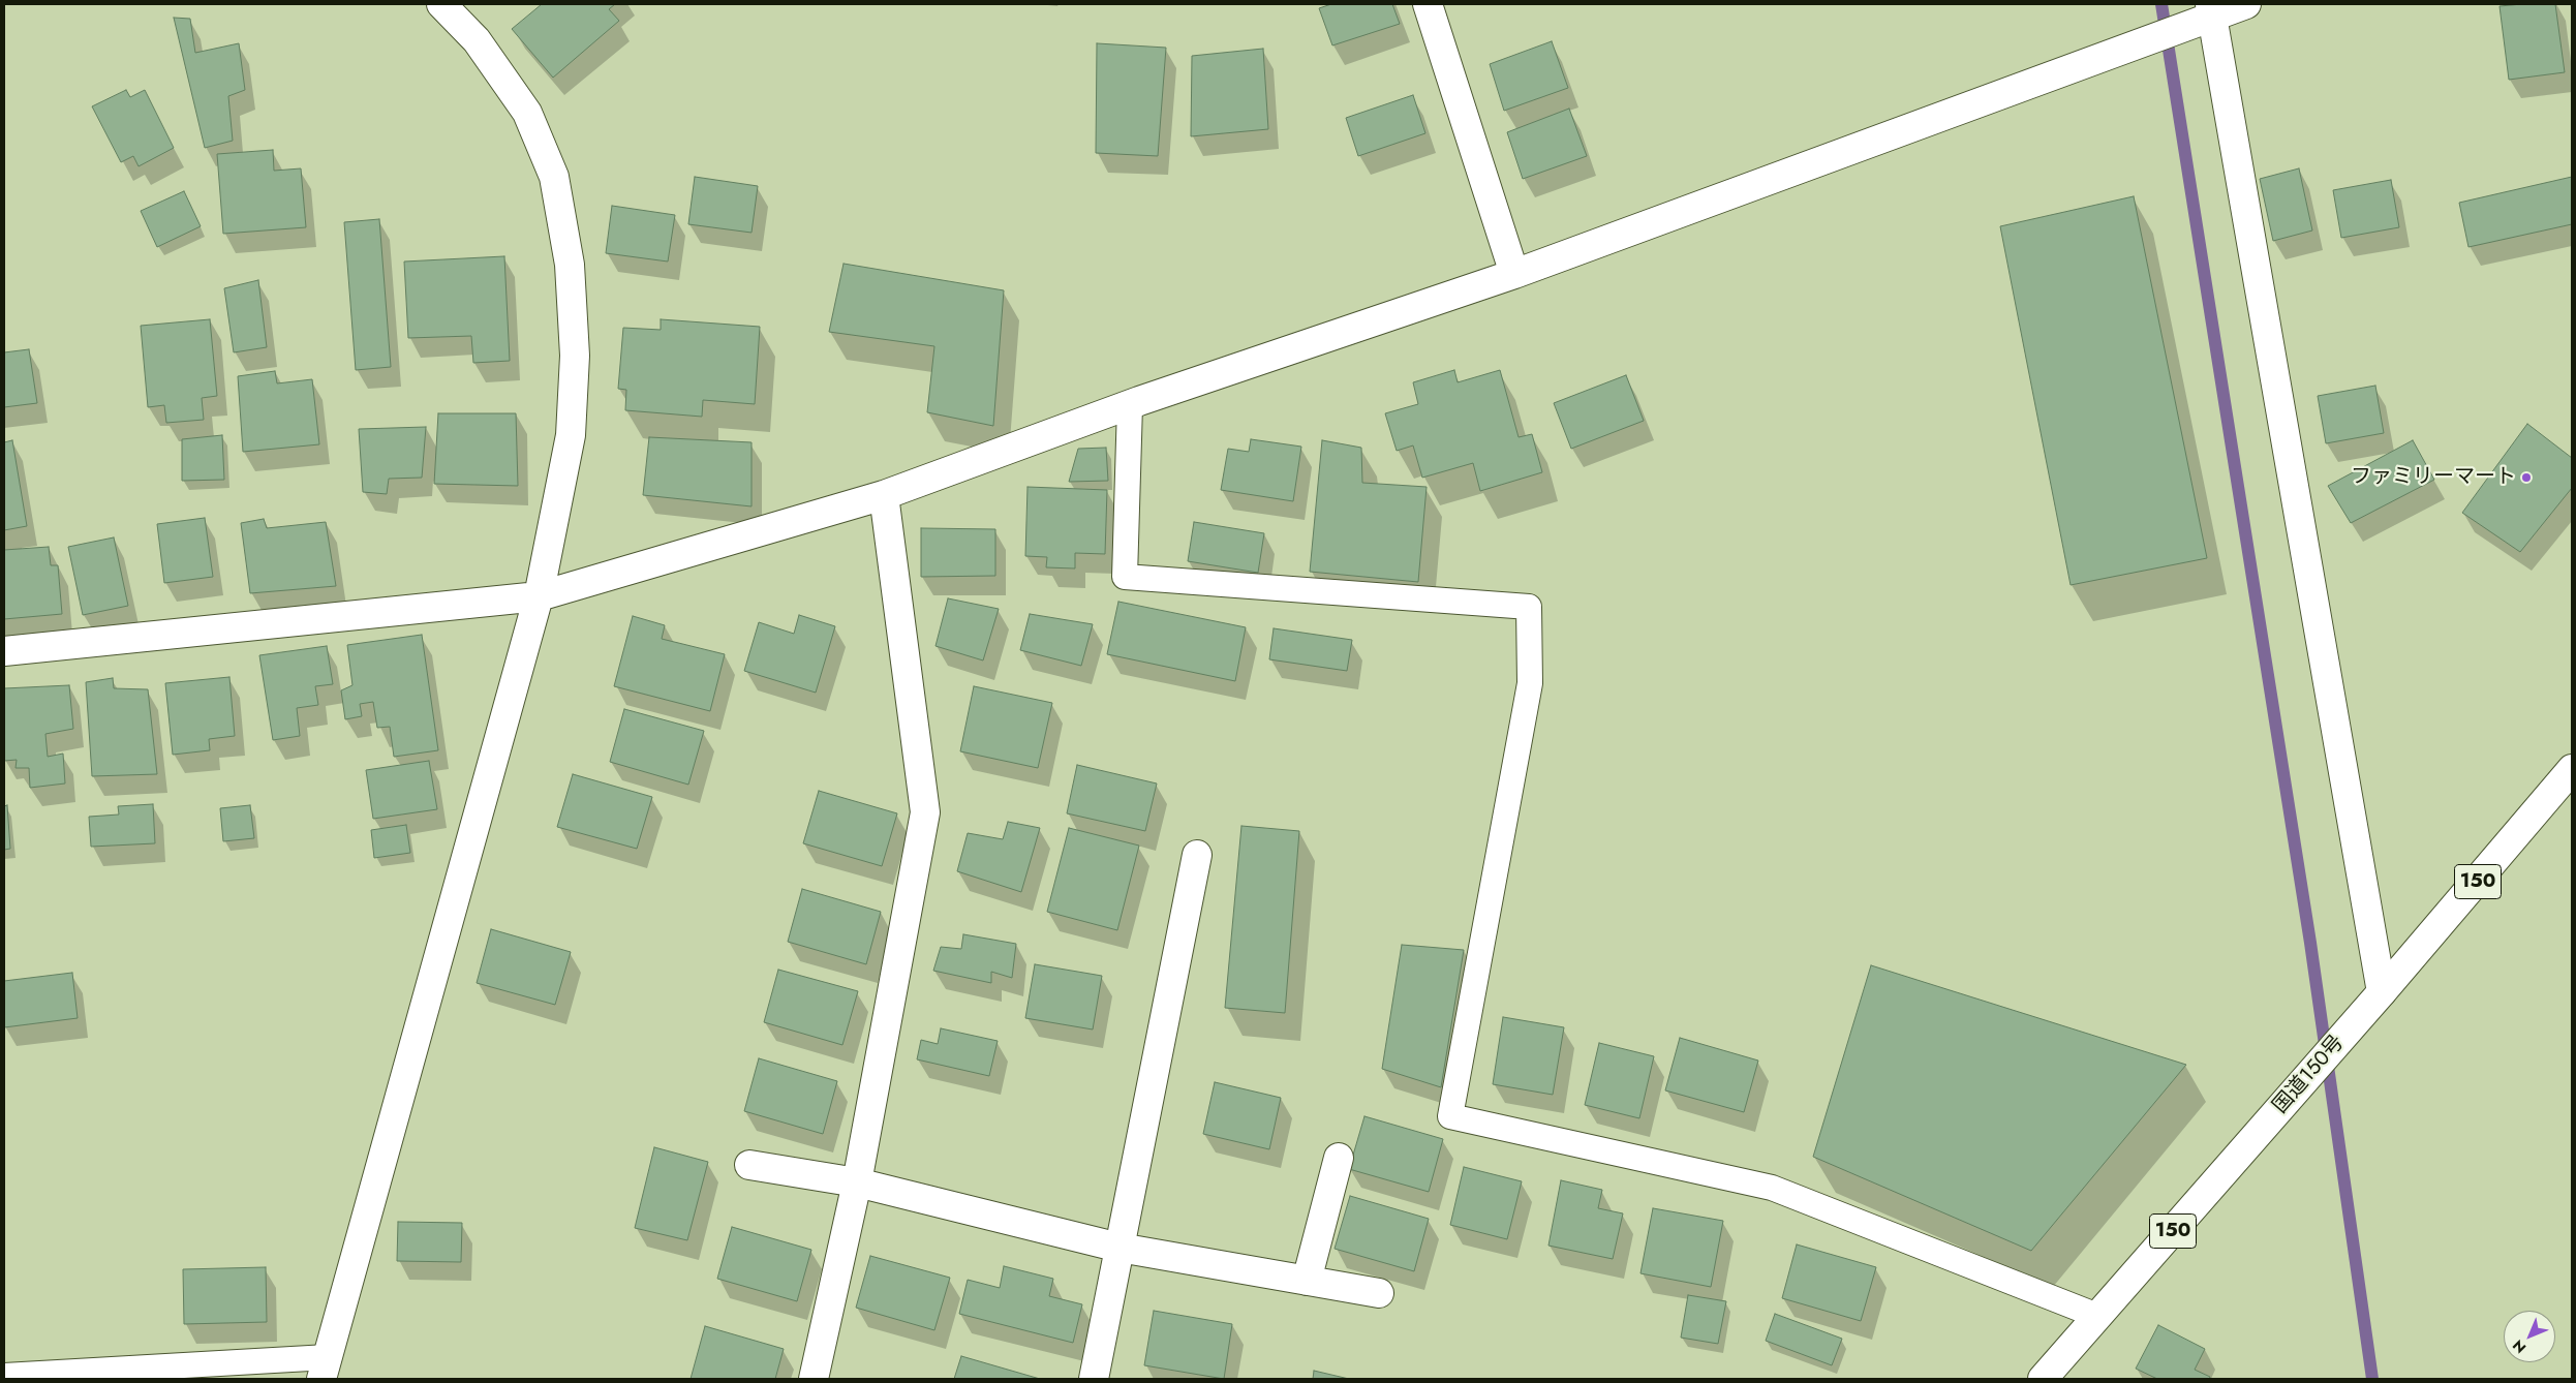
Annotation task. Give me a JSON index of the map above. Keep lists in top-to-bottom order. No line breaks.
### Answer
{"streets":{"main road":["150","国道150号"]},"places":["ファミリーマート"],"north":"bottom left"}
